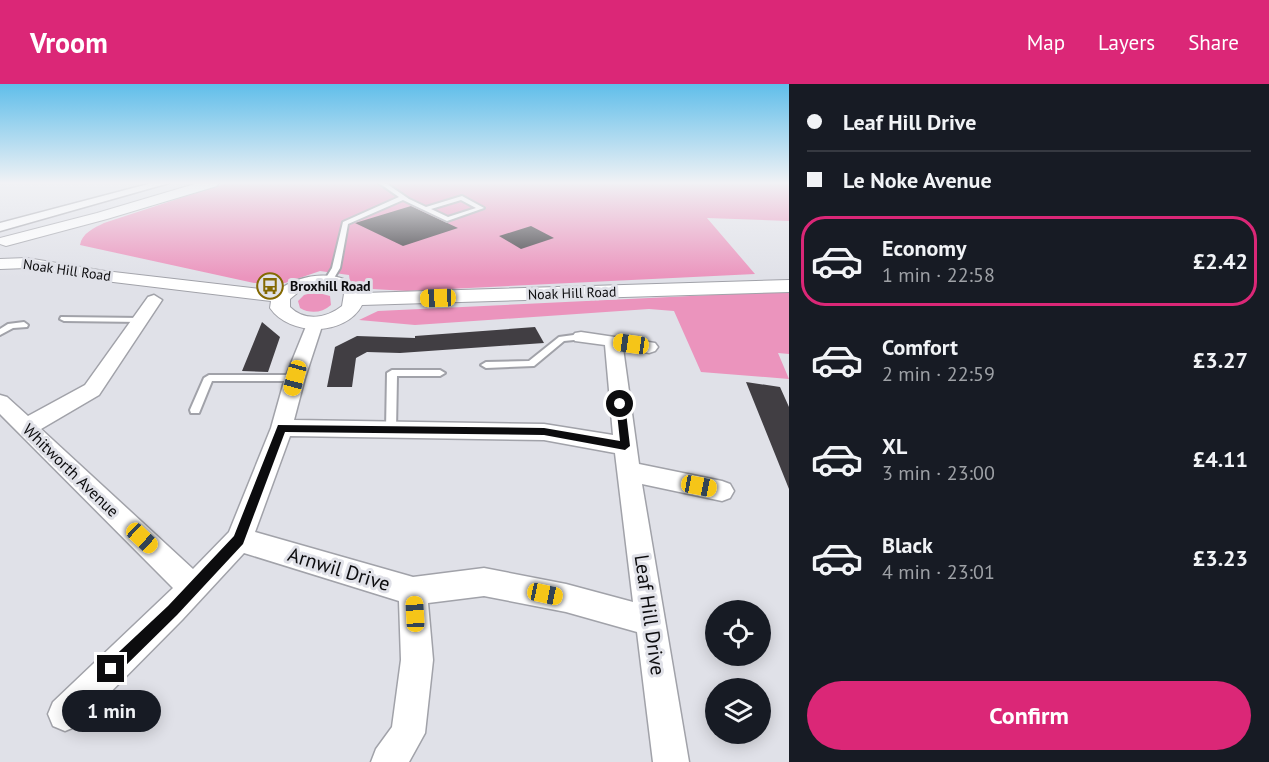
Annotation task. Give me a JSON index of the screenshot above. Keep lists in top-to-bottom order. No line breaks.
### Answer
{"streets":{"street":["Noak Hill Road","Whitworth Avenue","Arnwil Drive","Leaf Hill Drive"]},"crossings":[["Arnwil Drive","Leaf Hill Drive"]],"places":{"bus stop":["Broxhill Road"]},"page":{"header":"Vroom","nav":["Map","Layers","Share"],"banner":["Leaf Hill Drive","Le Noke Avenue"],"list":[{"name":"Economy","note":"1 min · 22:58","value":"£2.42"},{"name":"Comfort","note":"2 min · 22:59","value":"£3.27"},{"name":"XL","note":"3 min · 23:00","value":"£4.11"},{"name":"Black","note":"4 min · 23:01","value":"£3.23"}],"buttons":"Confirm","bubble":"1 min"}}
